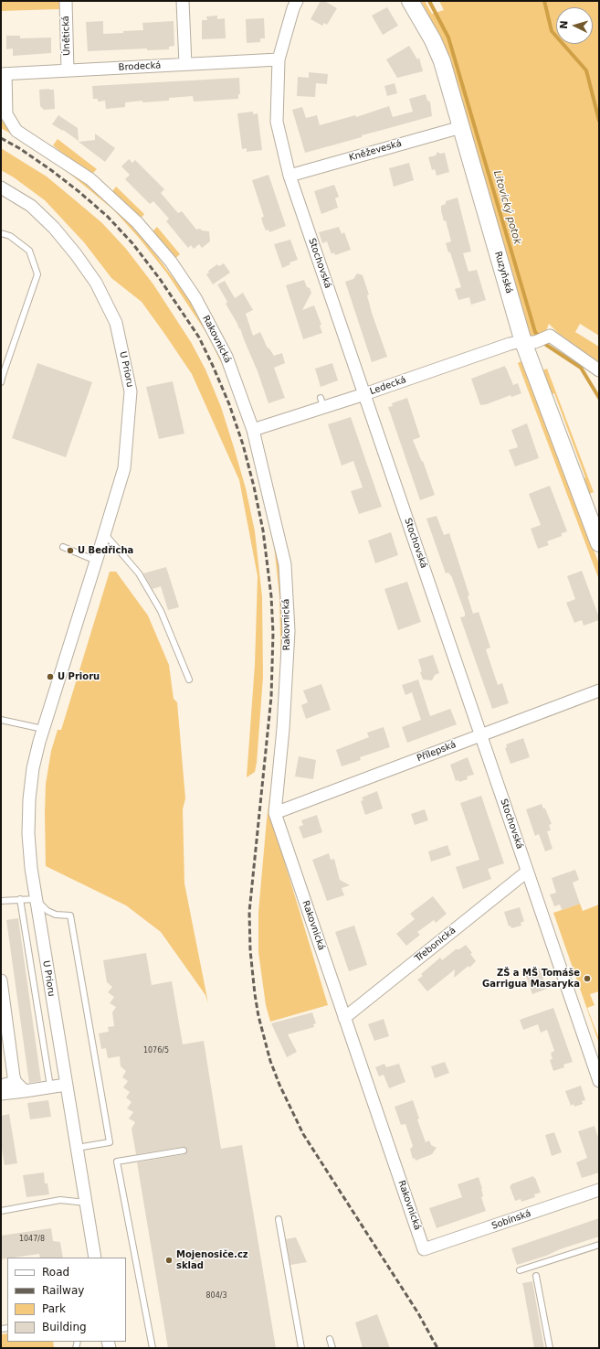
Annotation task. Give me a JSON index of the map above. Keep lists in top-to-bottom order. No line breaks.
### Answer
{"streets":{"street":["Únětická","Brodecká","Kněževeská","Stochovská","Ruzyňská","Rakovnická","U Prioru","Ledecká","Přílepská","Třebonická","Sobínská"]},"crossings":[["Únětická","Brodecká"],["Brodecká","Stochovská"],["Brodecká","Rakovnická"],["Kněževeská","Stochovská"],["Kněževeská","Ruzyňská"],["Stochovská","Ledecká"],["Stochovská","Přílepská"],["Stochovská","Třebonická"],["Ruzyňská","Ledecká"],["Rakovnická","Ledecká"],["Rakovnická","Přílepská"],["Rakovnická","Třebonická"],["Rakovnická","Sobínská"]],"water":["Litovický potok"],"places":["U Bedřicha","U Prioru","ZŠ a MŠ Tomáše Garrigua Masaryka","Mojenosiče.cz sklad"],"house_numbers":["1076/5","1047/8","804/3"],"legend":["Road","Railway","Park","Building"],"north":"left"}
